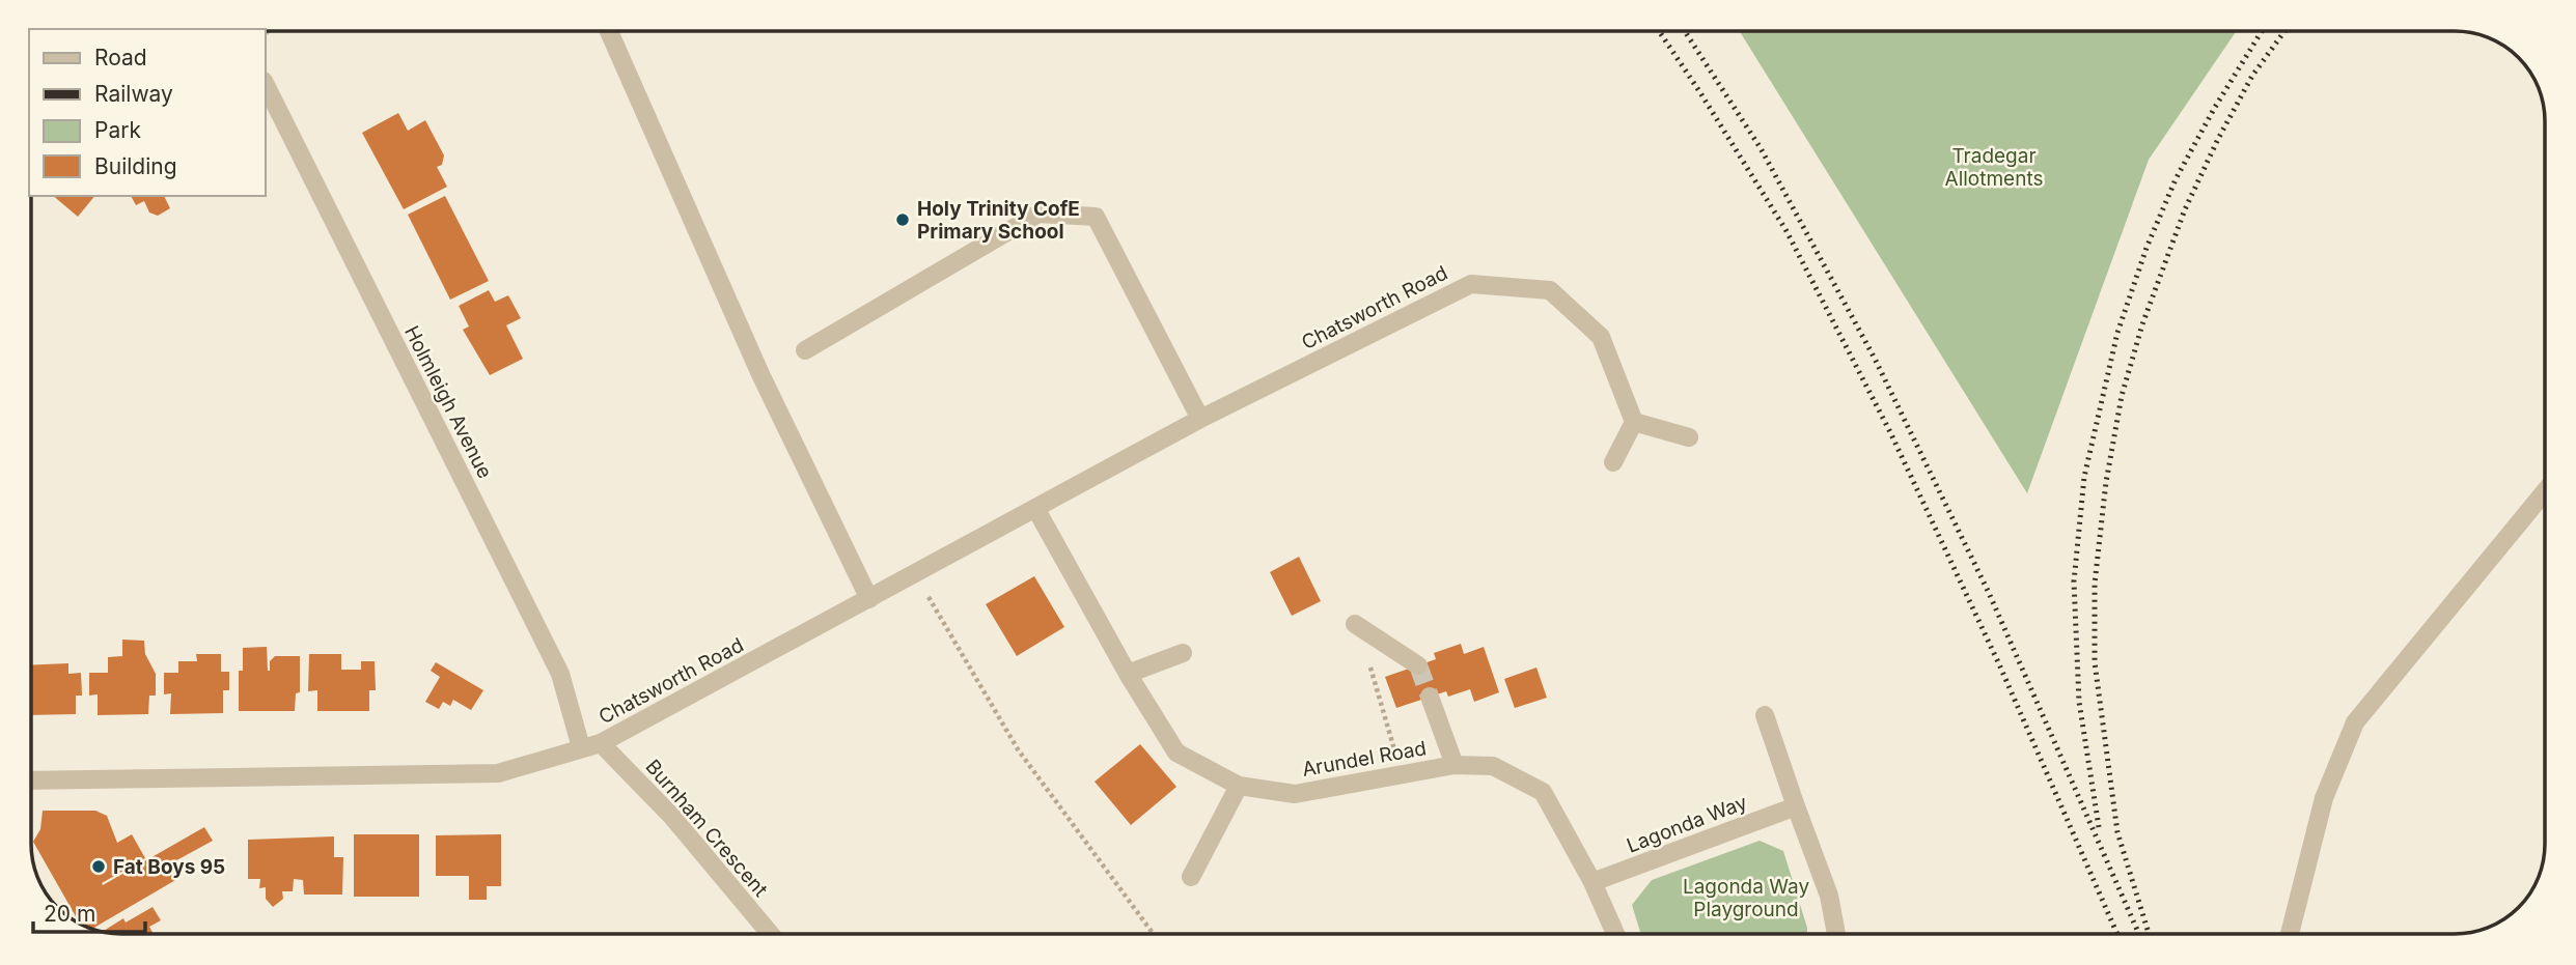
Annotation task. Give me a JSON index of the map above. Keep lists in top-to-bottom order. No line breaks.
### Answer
{"streets":{"street":["Chatsworth Road","Holmleigh Avenue","Arundel Road","Lagonda Way","Burnham Crescent"]},"crossings":[["Chatsworth Road","Holmleigh Avenue"],["Chatsworth Road","Arundel Road"],["Chatsworth Road","Burnham Crescent"],["Arundel Road","Lagonda Way"]],"parks":["Tradegar Allotments","Lagonda Way Playground"],"places":["Holy Trinity CofE Primary School","Fat Boys 95"],"legend":["Road","Railway","Park","Building"],"scale_bar":"20 m"}
